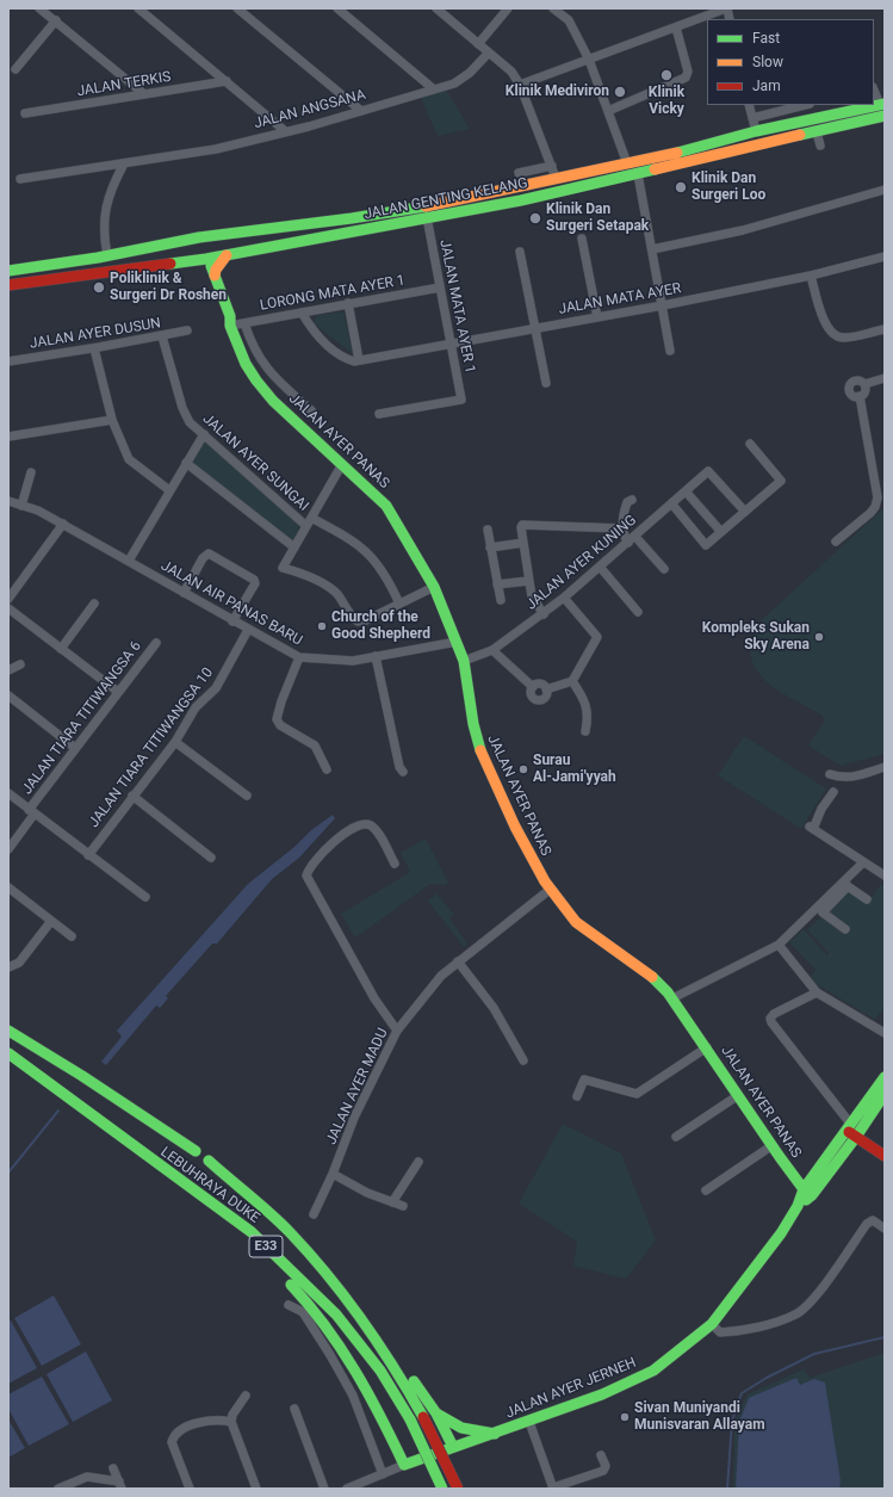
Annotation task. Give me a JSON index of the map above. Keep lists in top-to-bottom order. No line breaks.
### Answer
{"streets":{"main road":["JALAN GENTING KELANG","JALAN AYER PANAS","LEBUHRAYA DUKE","E33","JALAN AYER JERNEH"],"street":["JALAN TERKIS","JALAN ANGSANA","LORONG MATA AYER 1","JALAN MATA AYER","JALAN MATA AYER 1","JALAN AYER DUSUN","JALAN AYER SUNGAI","JALAN AYER KUNING","JALAN AIR PANAS BARU","JALAN TIARA TITIWANGSA 6","JALAN TIARA TITIWANGSA 10","JALAN AYER MADU"]},"crossings":[["JALAN GENTING KELANG","JALAN MATA AYER 1"],["JALAN GENTING KELANG","JALAN AYER PANAS"],["LORONG MATA AYER 1","JALAN MATA AYER 1"],["LORONG MATA AYER 1","JALAN AYER PANAS"],["JALAN MATA AYER","JALAN MATA AYER 1"],["JALAN AYER DUSUN","JALAN AYER SUNGAI"],["JALAN AYER PANAS","JALAN AYER KUNING"],["JALAN AYER PANAS","JALAN AIR PANAS BARU"],["JALAN AYER PANAS","JALAN AYER MADU"],["JALAN AYER PANAS","JALAN AYER JERNEH"],["JALAN AIR PANAS BARU","JALAN TIARA TITIWANGSA 10"]],"places":["Klinik Vicky","Klinik Mediviron","Klinik Dan Surgeri Loo","Klinik Dan Surgeri Setapak","Poliklinik & Surgeri Dr Roshen","Church of the Good Shepherd","Kompleks Sukan Sky Arena","Surau Al-Jami'yyah","Sivan Muniyandi Munisvaran Allayam"],"legend":["Fast","Slow","Jam"]}
